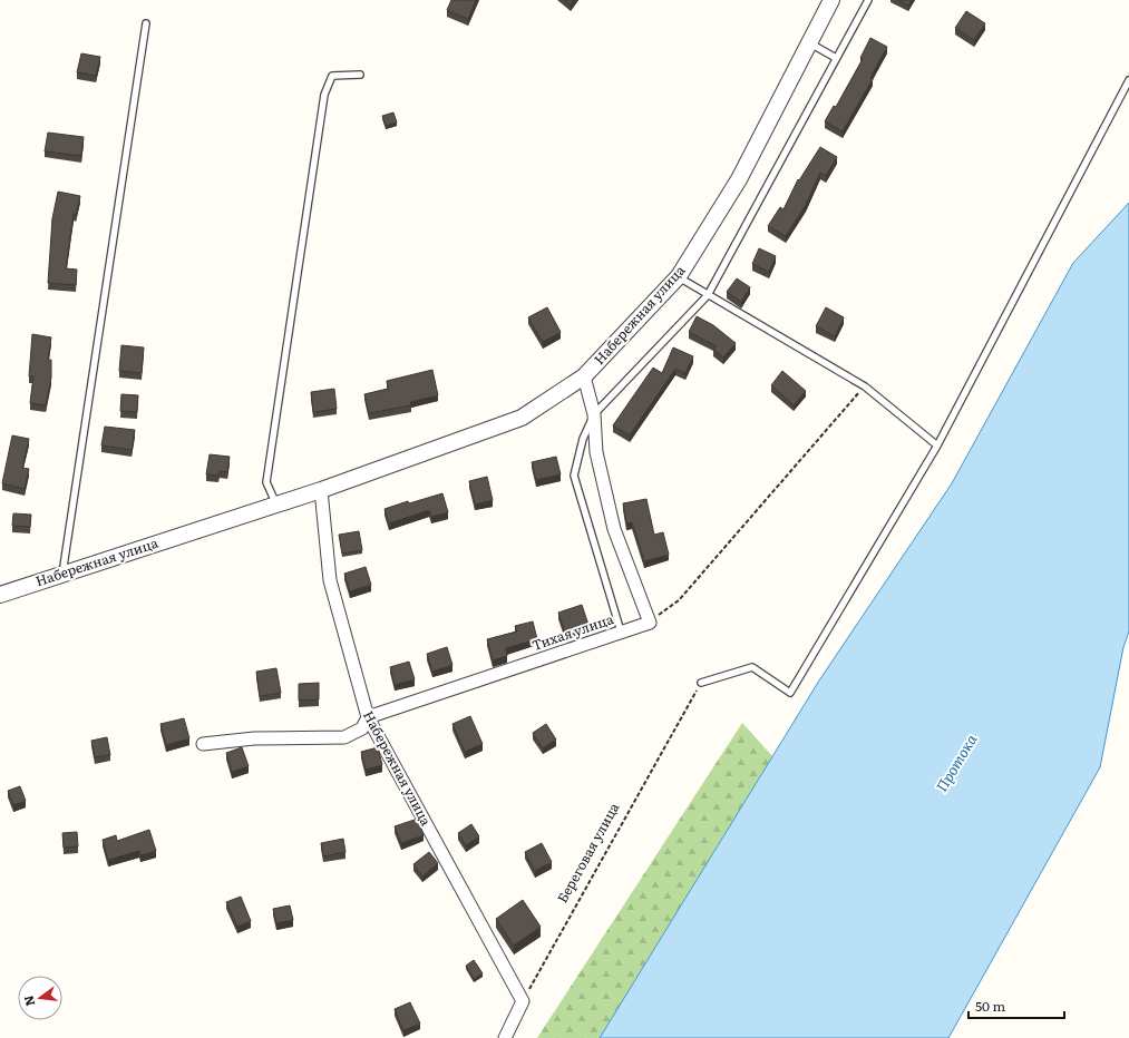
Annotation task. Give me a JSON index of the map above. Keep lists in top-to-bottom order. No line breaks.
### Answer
{"streets":{"street":["Набережная улица","Тихая улица"],"path":["Береговая улица"]},"crossings":[["Набережная улица","Тихая улица"],["Набережная улица","Береговая улица"]],"water":["Протока"],"scale_bar":"50 m","north":"left"}
